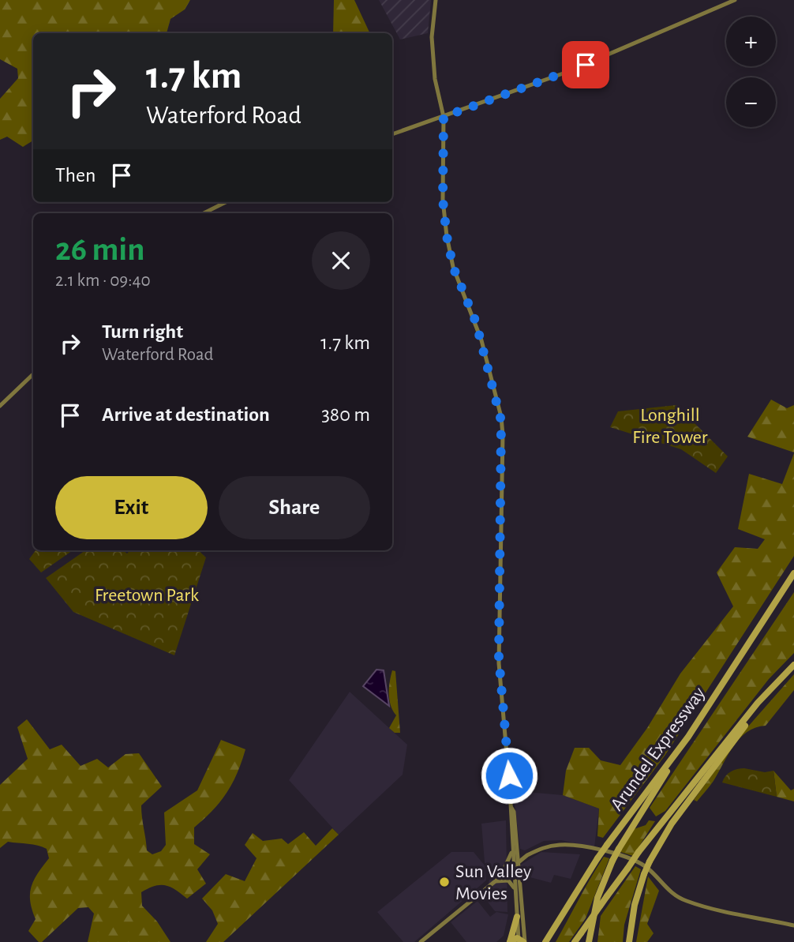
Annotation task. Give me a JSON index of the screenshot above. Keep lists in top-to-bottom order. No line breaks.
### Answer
{"streets":{"highway":["Arundel Expressway"]},"parks":["Longhill Fire Tower","Freetown Park"],"places":["Sun Valley Movies"],"page":{"map_buttons":["+","−"],"turn":["1.7 km","Waterford Road"],"then":"Then","heading":["26 min","2.1 km · 09:40"],"list":[{"name":"Turn right","note":"Waterford Road","value":"1.7 km"},{"name":"Arrive at destination","value":"380 m"}],"buttons":["Exit","Share"]}}
